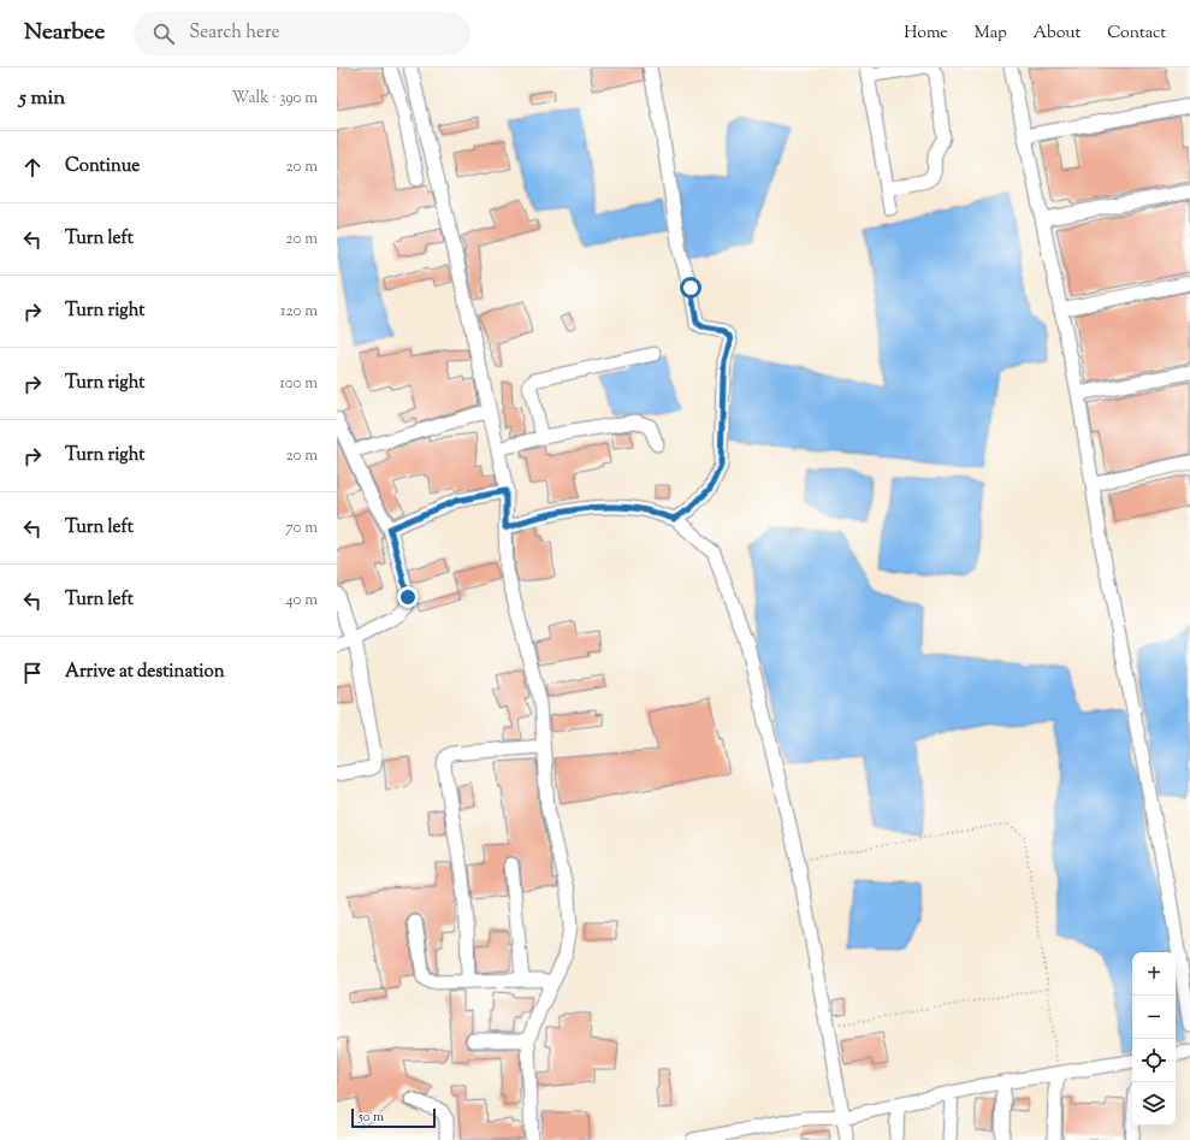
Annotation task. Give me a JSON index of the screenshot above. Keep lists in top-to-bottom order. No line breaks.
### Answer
{"scale_bar":"50 m","page":{"header":"Nearbee","search":"Search here","nav":["Home","Map","About","Contact"],"heading":["5 min","Walk · 390 m"],"list":[["Continue","20 m"],["Turn left","20 m"],["Turn right","120 m"],["Turn right","100 m"],["Turn right","20 m"],["Turn left","70 m"],["Turn left","40 m"],"Arrive at destination"],"map_buttons":["+","−"],"scale":"50 m"}}
